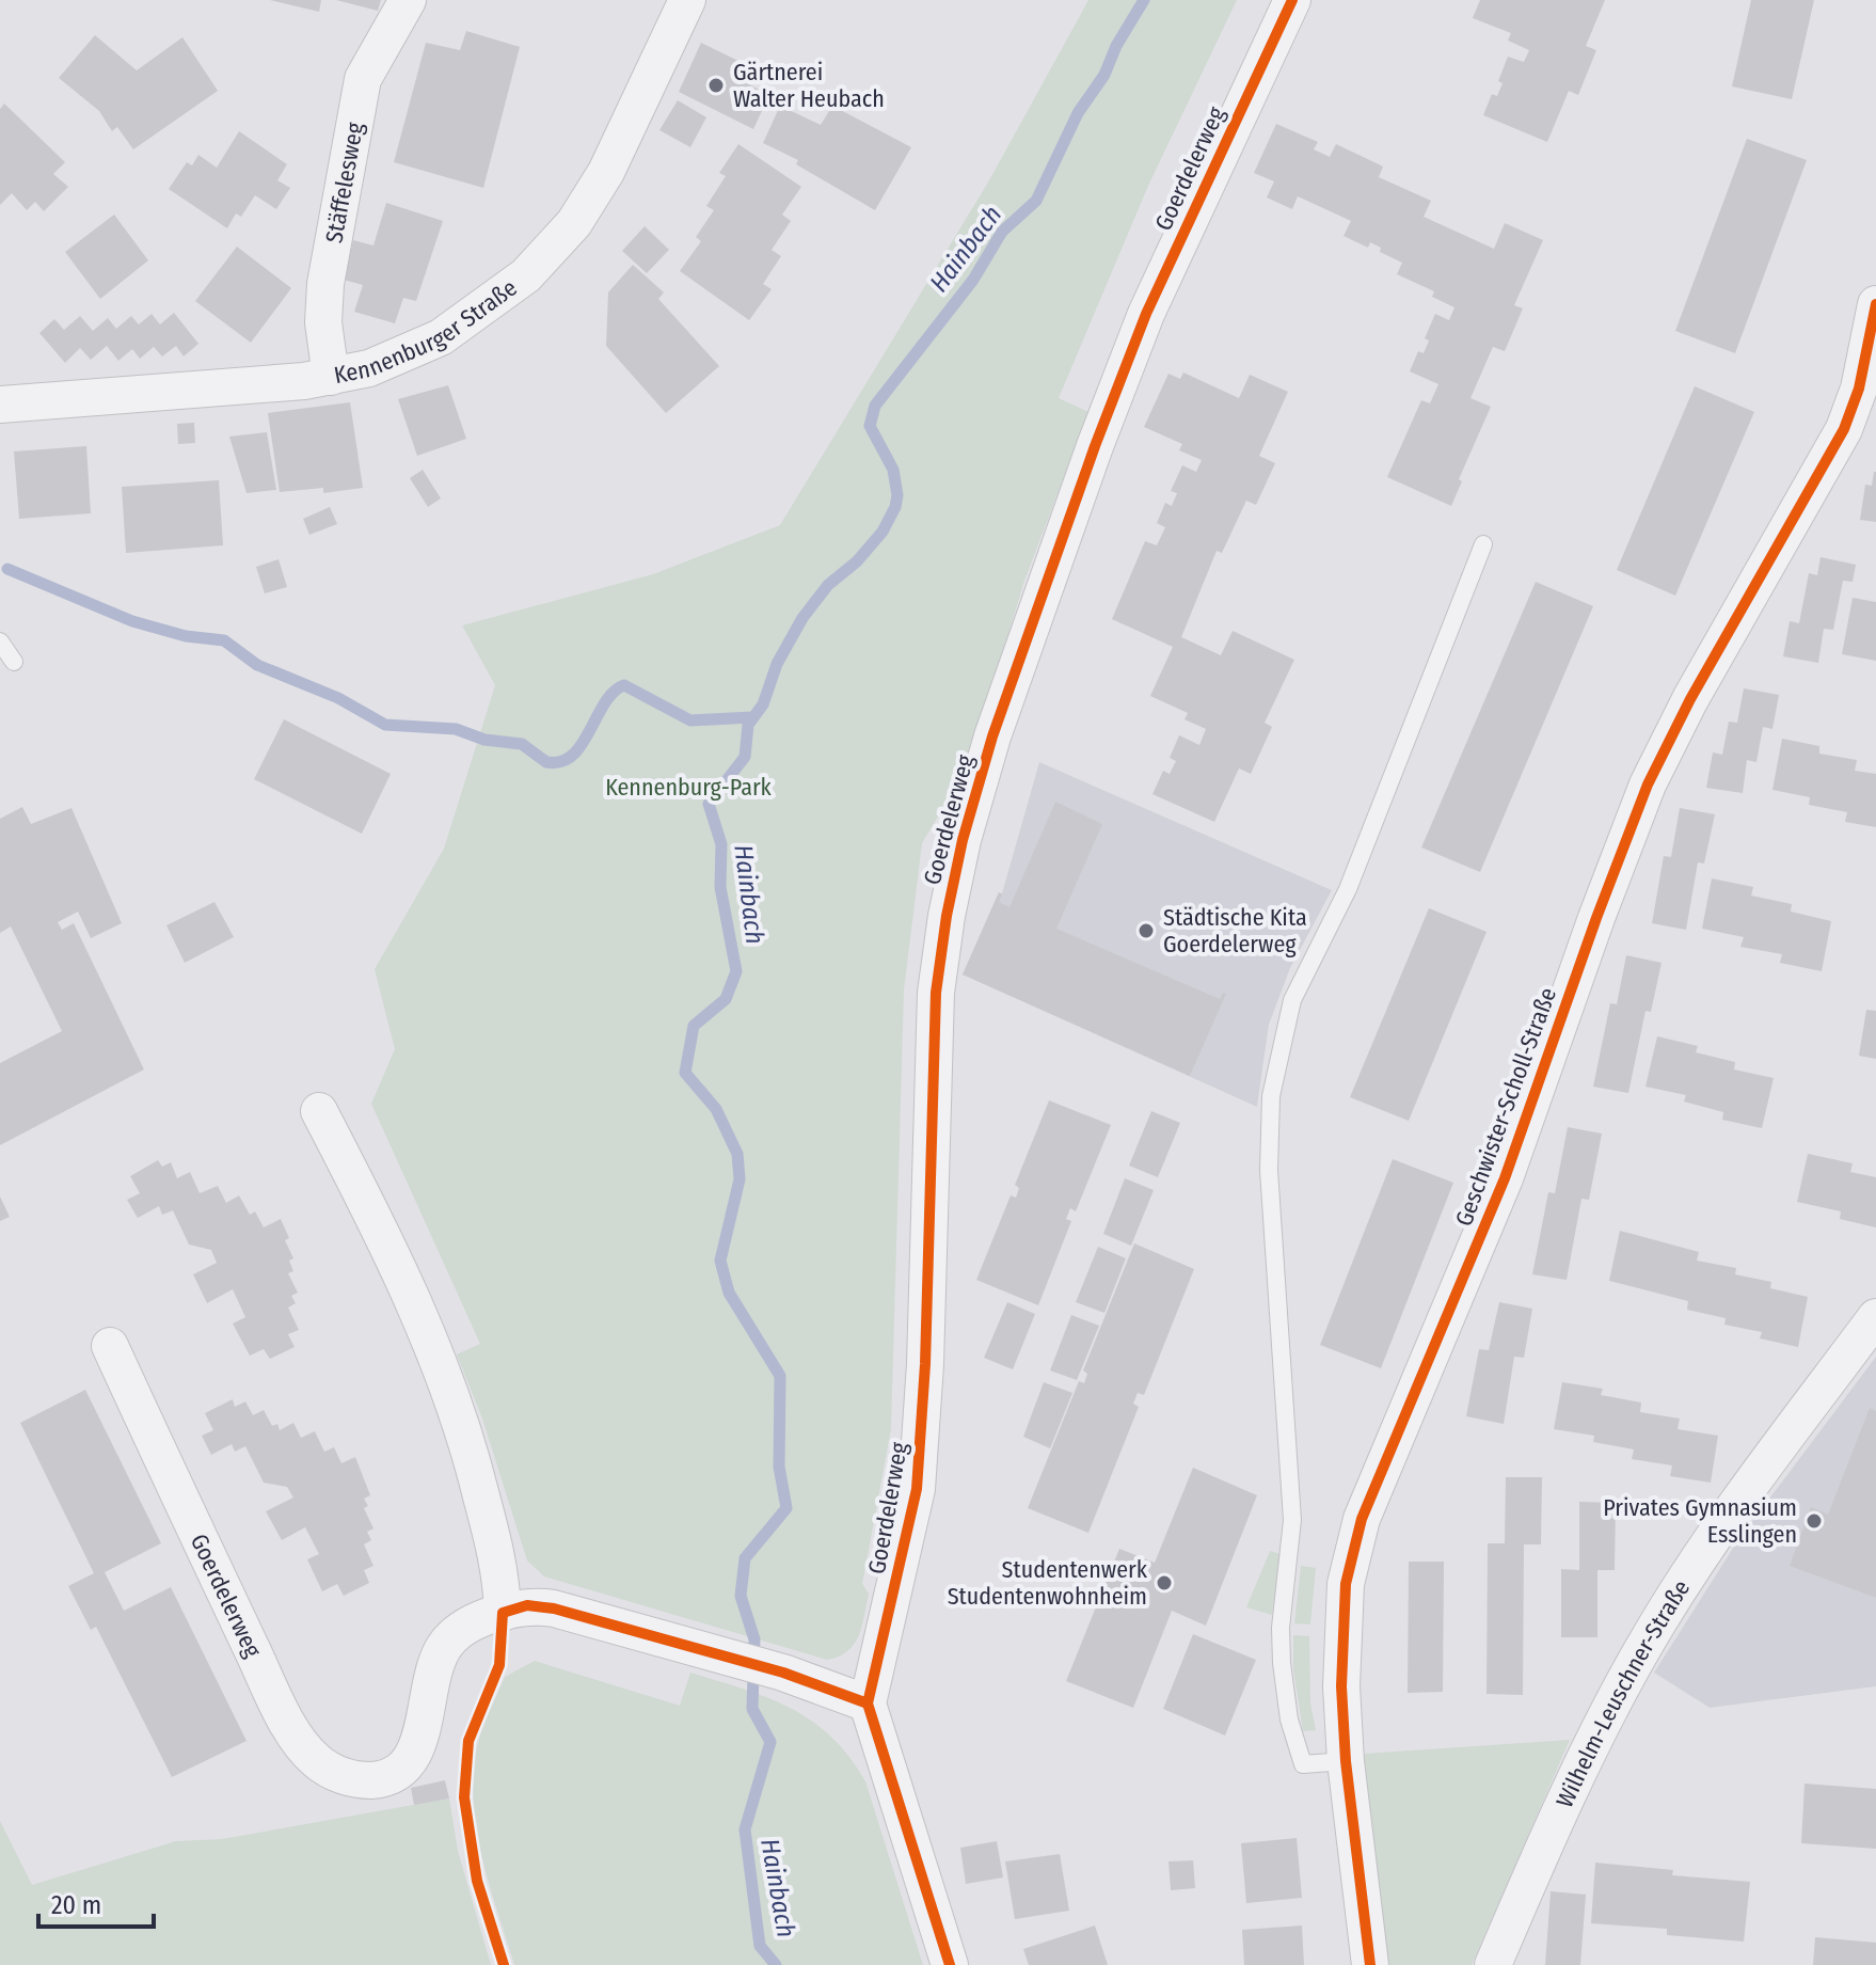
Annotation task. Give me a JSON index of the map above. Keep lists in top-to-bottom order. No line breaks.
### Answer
{"streets":{"street":["Goerdelerweg","Stäffelesweg","Kennenburger Straße","Geschwister-Scholl-Straße","Wilhelm-Leuschner-Straße"]},"crossings":[["Stäffelesweg","Kennenburger Straße"]],"water":["Hainbach"],"parks":["Kennenburg-Park"],"places":["Gärtnerei Walter Heubach","Städtische Kita Goerdelerweg","Privates Gymnasium Esslingen","Studentenwerk Studentenwohnheim"],"scale_bar":"20 m"}
